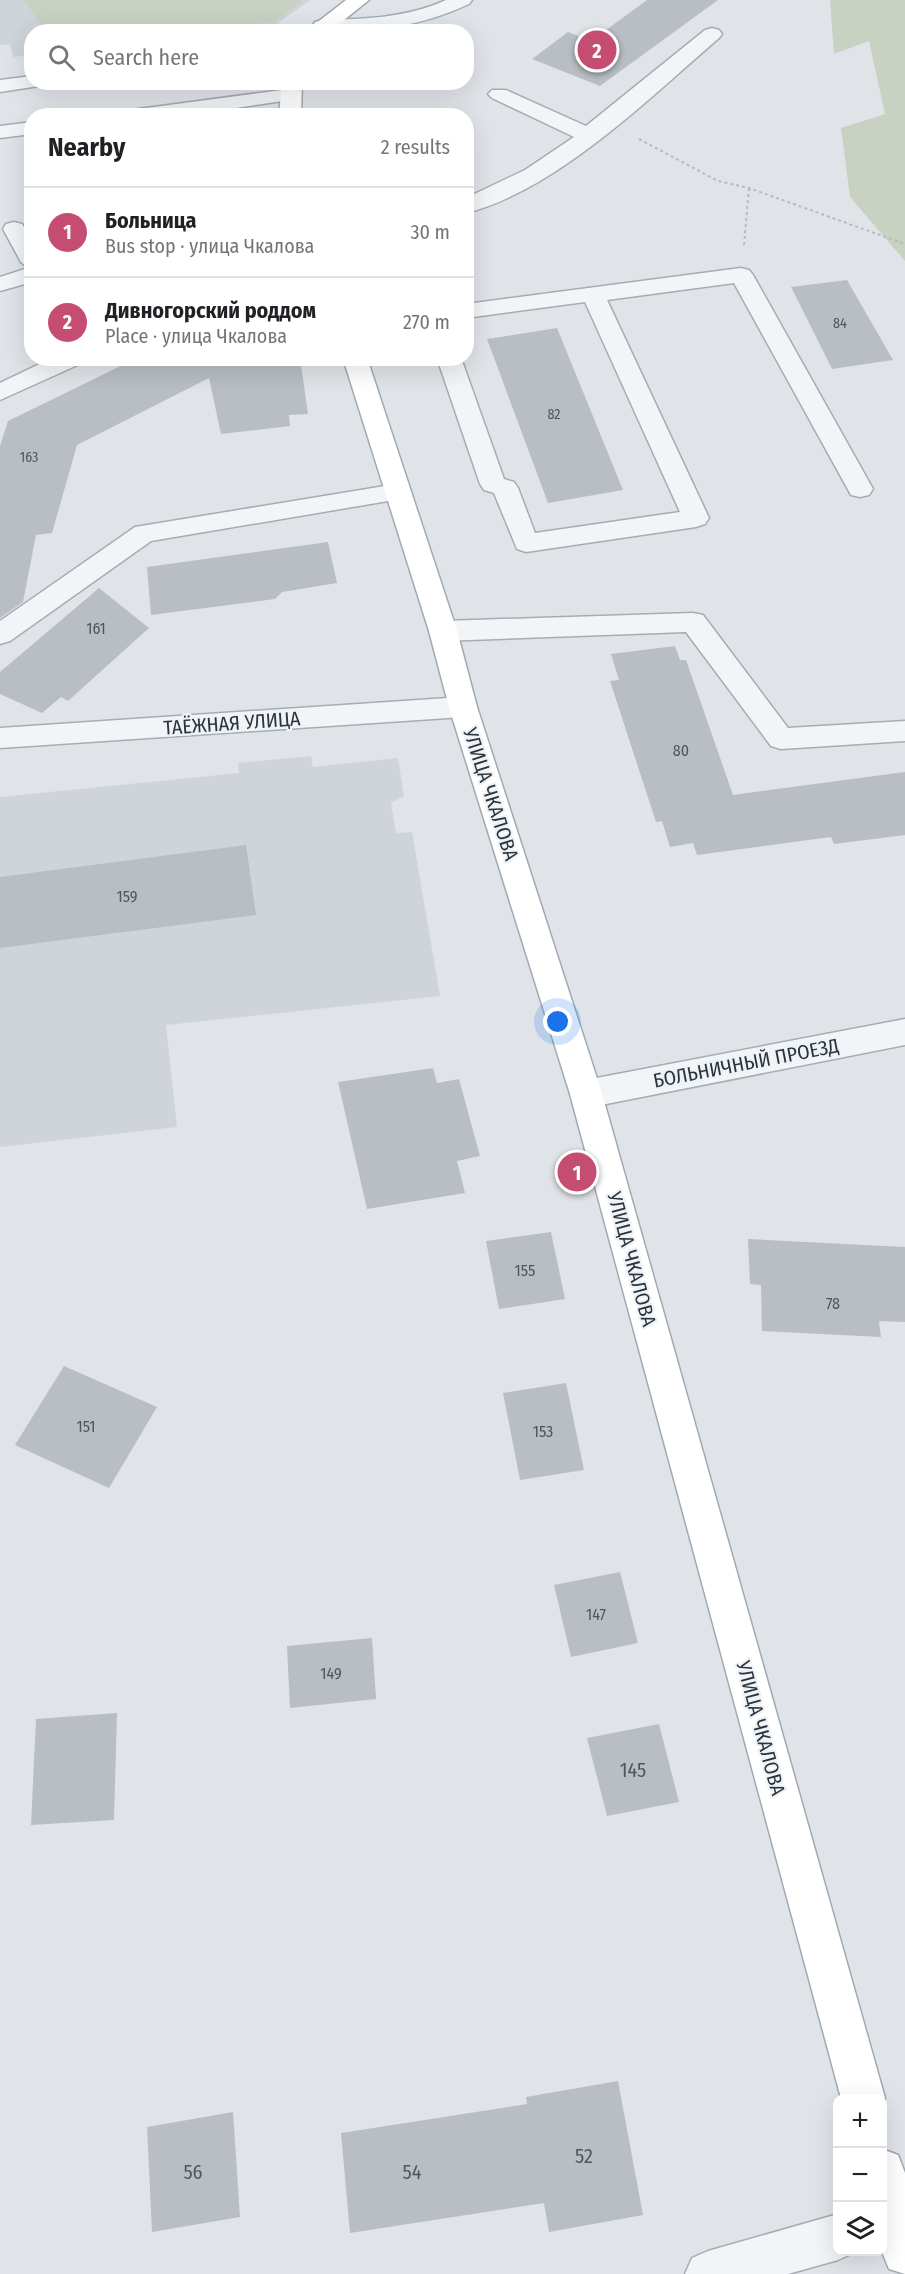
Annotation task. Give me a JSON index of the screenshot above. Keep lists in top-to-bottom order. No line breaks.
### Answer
{"streets":{"main road":["УЛИЦА ЧКАЛОВА"],"street":["ТАЁЖНАЯ УЛИЦА","БОЛЬНИЧНЫЙ ПРОЕЗД"]},"crossings":[["ТАЁЖНАЯ УЛИЦА","УЛИЦА ЧКАЛОВА"],["УЛИЦА ЧКАЛОВА","БОЛЬНИЧНЫЙ ПРОЕЗД"]],"house_numbers":["84","82","163","161","80","159","155","78","151","153","147","149","145","52","56","54"],"page":{"search":"Search here","pins":["2","1"],"heading":["Nearby","2 results"],"list":[{"mark":"1","name":"Больница","note":"Bus stop · улица Чкалова","value":"30 m"},{"mark":"2","name":"Дивногорский роддом","note":"Place · улица Чкалова","value":"270 m"}],"map_buttons":["+","−"]}}
